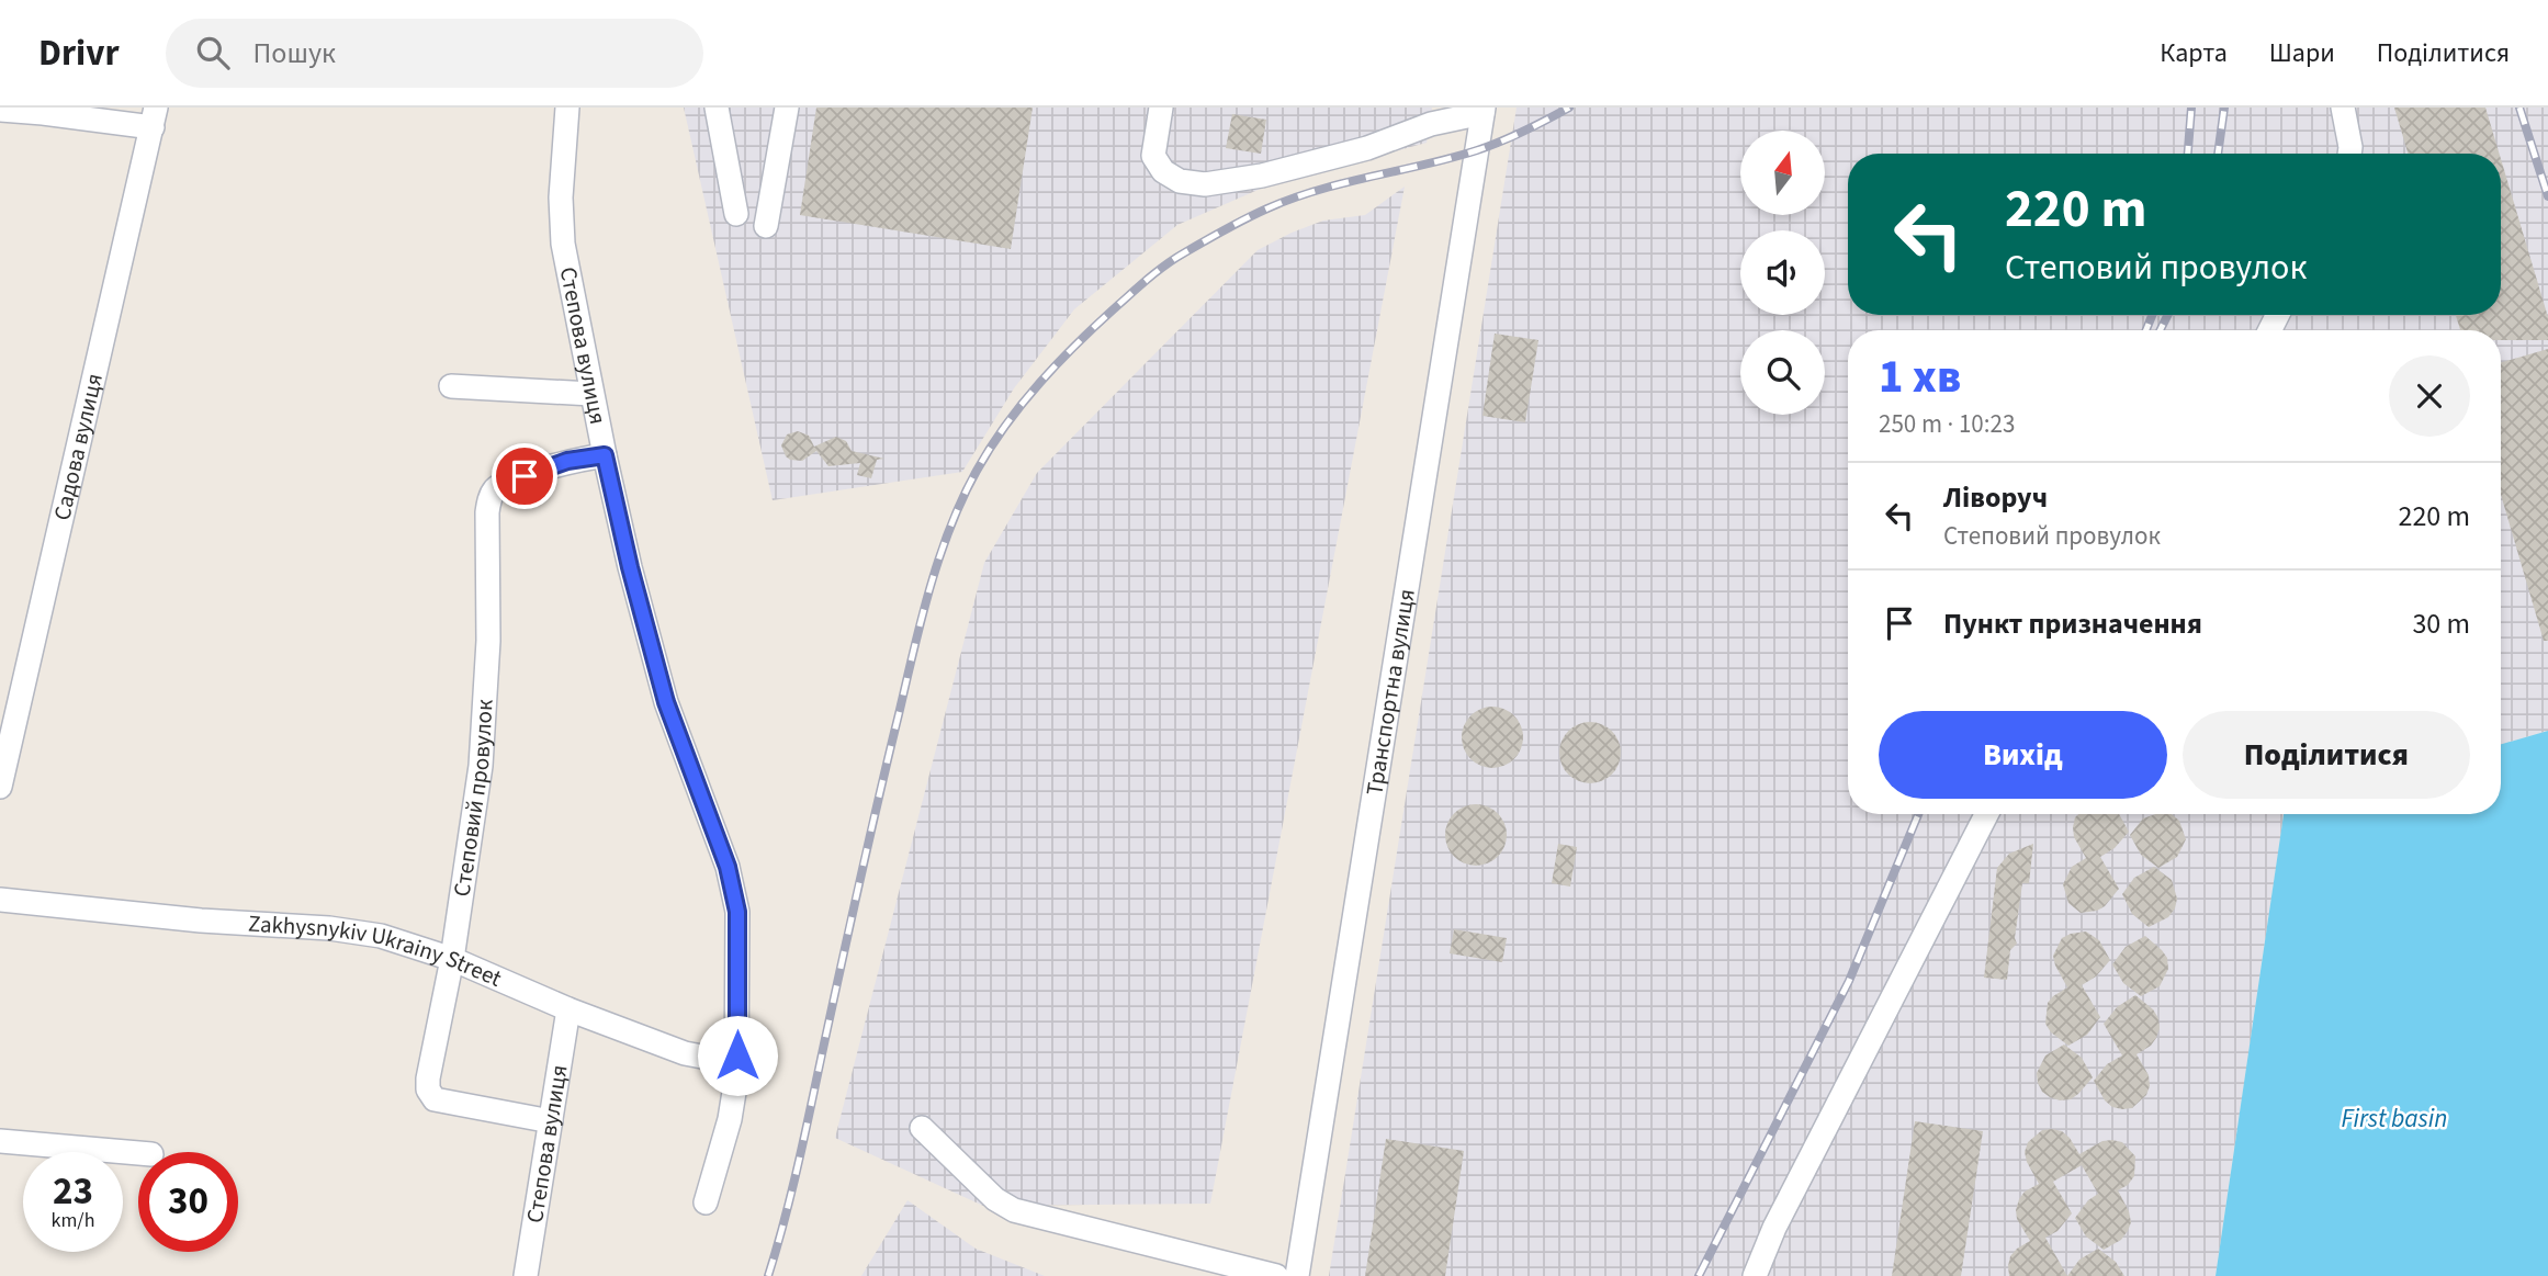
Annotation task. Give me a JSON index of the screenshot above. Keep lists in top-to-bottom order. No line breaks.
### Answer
{"streets":{"street":["Степова вулиця","Садова вулиця","Транспортна вулиця","Степовий провулок","Zakhysnykiv Ukrainy Street"]},"crossings":[["Степова вулиця","Степовий провулок"],["Степова вулиця","Zakhysnykiv Ukrainy Street"],["Степовий провулок","Zakhysnykiv Ukrainy Street"]],"water":["First basin"],"north":"top","page":{"header":"Drivr","search":"Пошук","nav":["Карта","Шари","Поділитися"],"turn":["220 m","Степовий провулок"],"heading":["1 хв","250 m · 10:23"],"list":[{"name":"Ліворуч","note":"Степовий провулок","value":"220 m"},{"name":"Пункт призначення","value":"30 m"}],"buttons":["Вихід","Поділитися"],"speed":"23 km/h","limit":"30"}}
